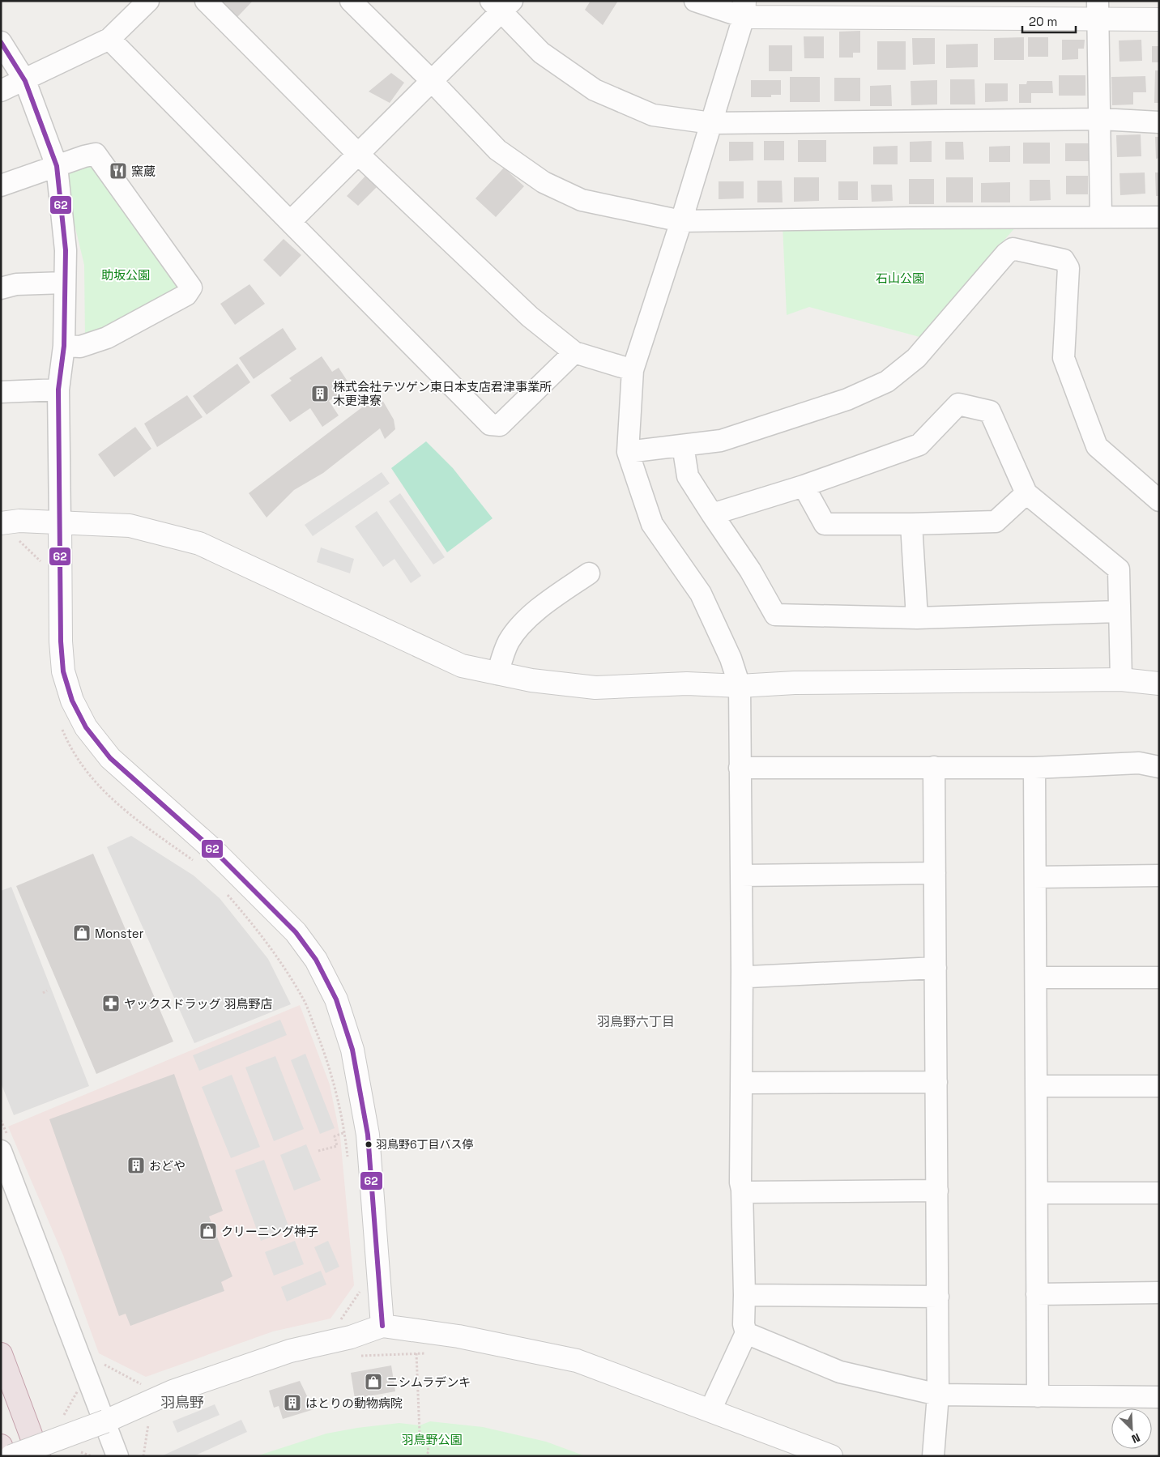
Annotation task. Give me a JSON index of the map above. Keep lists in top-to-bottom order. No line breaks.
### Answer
{"districts":["羽鳥野六丁目","羽鳥野"],"parks":["助坂公園","石山公園","羽鳥野公園"],"places":{"restaurant":["窯蔵"],"building":["株式会社テツゲン東日本支店君津事業所 木更津寮","おどや","はとりの動物病院"],"shop":["Monster","クリーニング神子","ニシムラデンキ"],"pharmacy":["ヤックスドラッグ 羽鳥野店"],"other":["羽鳥野6丁目バス停"]},"lines":["transit line 62"],"scale_bar":"20 m","north":"bottom right"}
